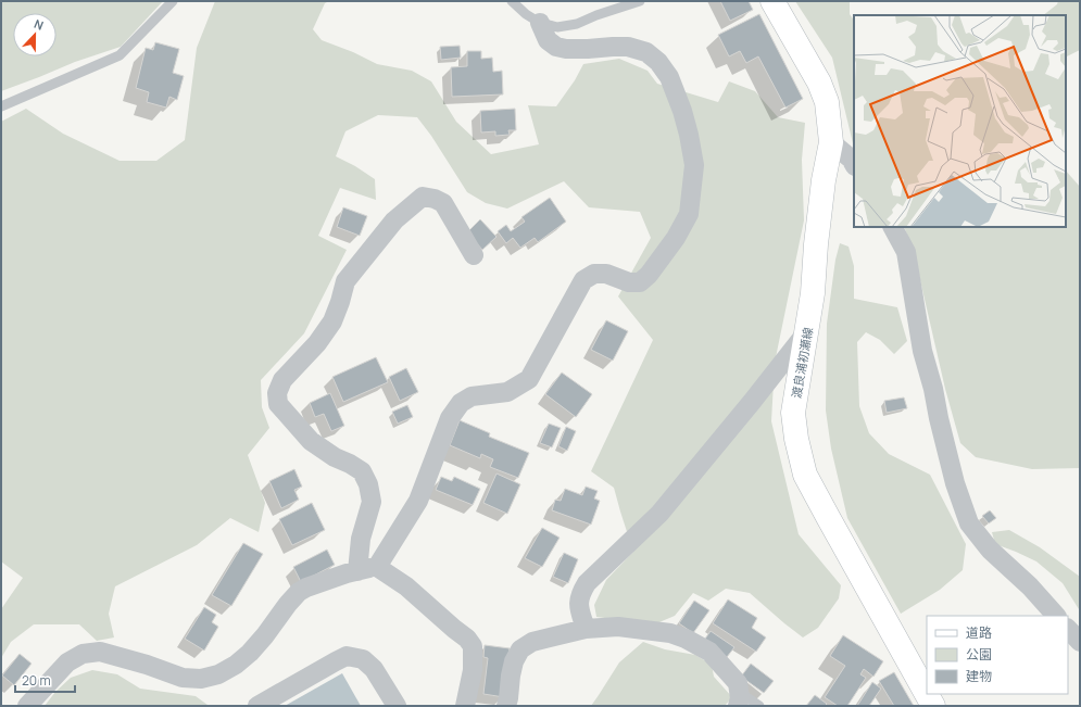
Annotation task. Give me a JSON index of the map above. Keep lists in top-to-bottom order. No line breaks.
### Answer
{"streets":{"main road":["渡良浦初瀬線"]},"legend":["道路","公園","建物"],"scale_bar":"20 m","north":"top"}
